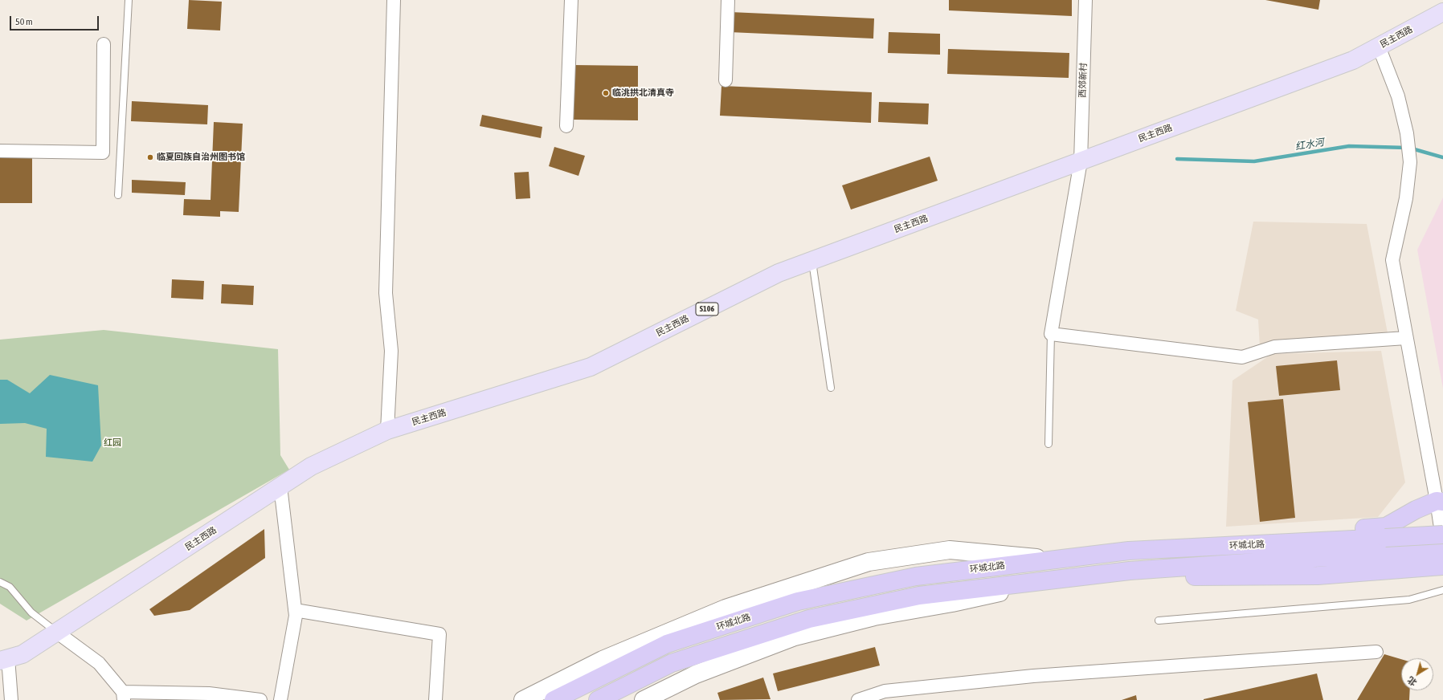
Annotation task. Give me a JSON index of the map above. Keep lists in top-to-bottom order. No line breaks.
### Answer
{"streets":{"highway":["环城北路"],"main road":["民主西路","S106"],"street":["西郊新村"]},"crossings":[["民主西路","西郊新村"]],"water":["红水河"],"parks":["红园"],"places":["临洮拱北清真寺","临夏回族自治州图书馆"],"scale_bar":"50 m","north":"bottom left"}
